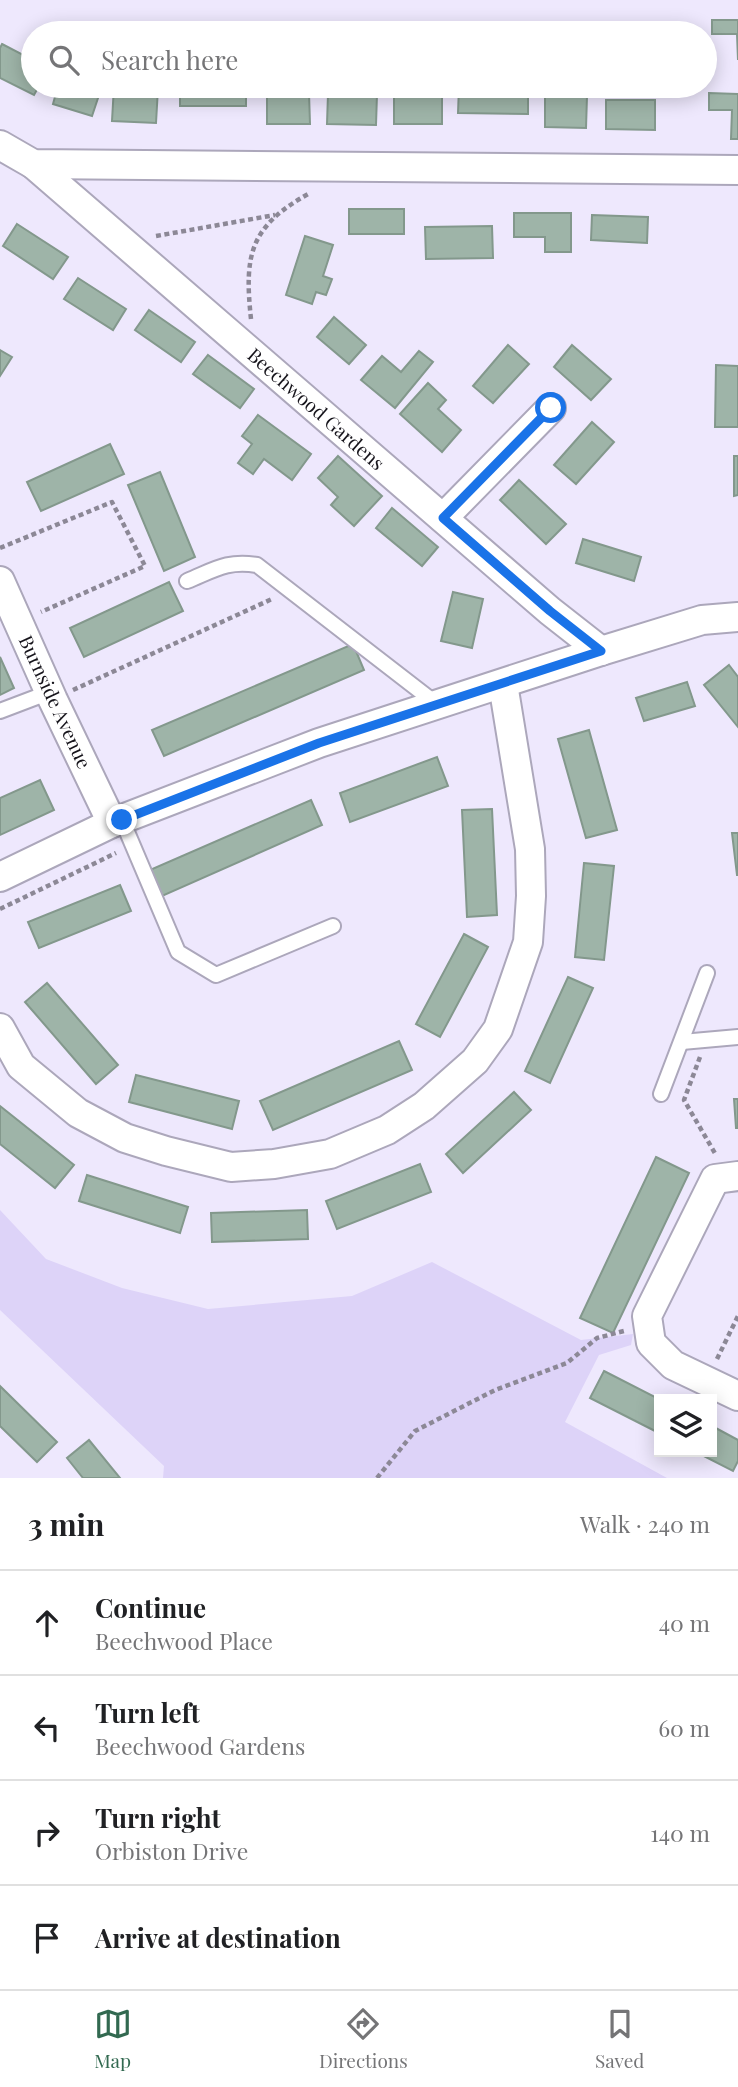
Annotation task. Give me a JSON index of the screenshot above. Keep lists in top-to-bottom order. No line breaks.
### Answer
{"streets":{"street":["Beechwood Gardens","Burnside Avenue"]},"page":{"search":"Search here","heading":["3 min","Walk · 240 m"],"list":[["Continue","Beechwood Place","40 m"],["Turn left","Beechwood Gardens","60 m"],["Turn right","Orbiston Drive","140 m"],"Arrive at destination"],"nav":["Map","Directions","Saved"]}}
